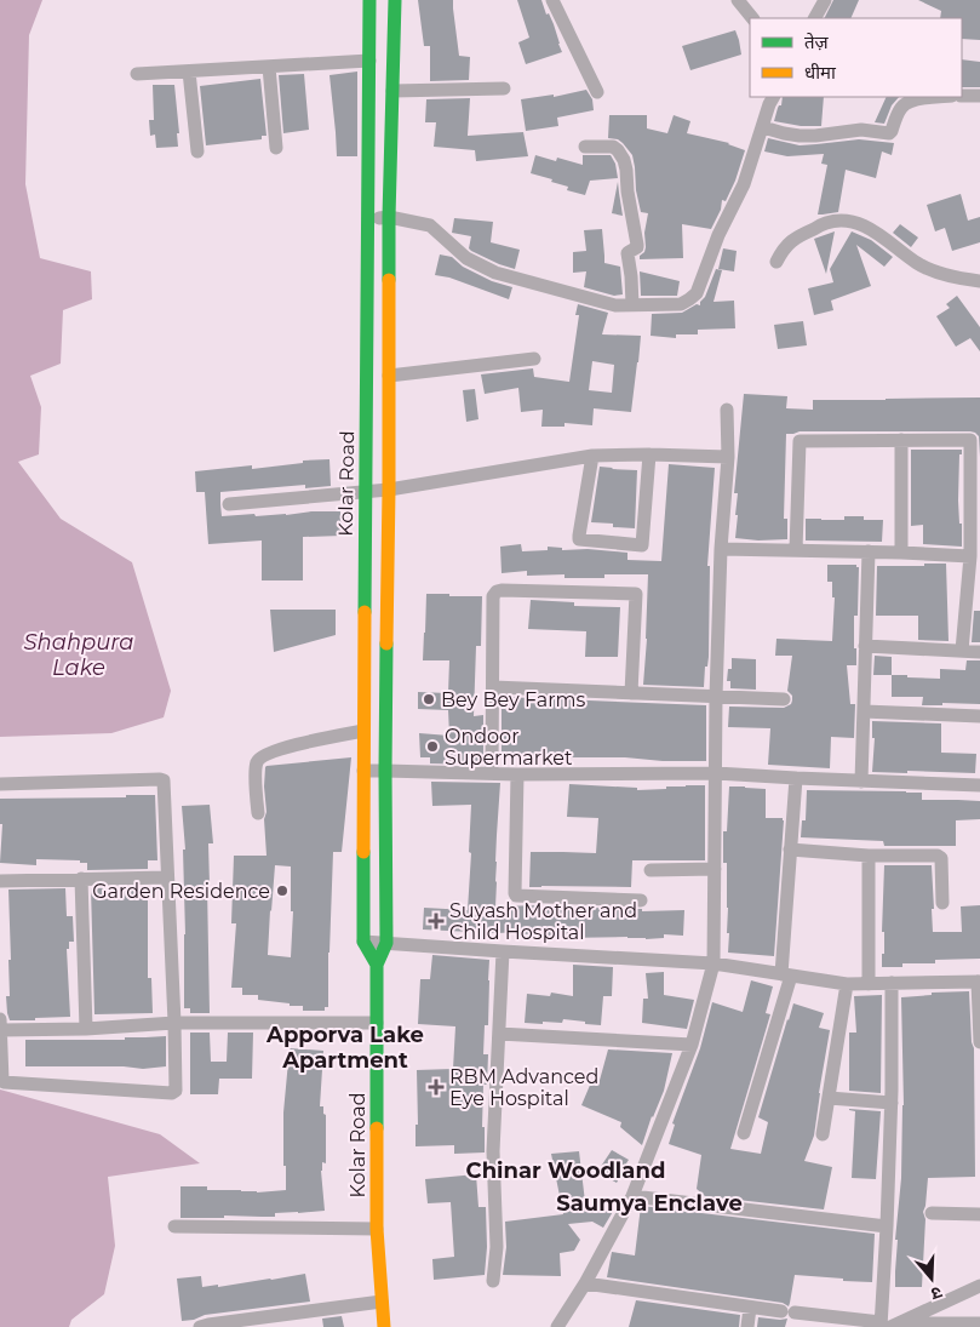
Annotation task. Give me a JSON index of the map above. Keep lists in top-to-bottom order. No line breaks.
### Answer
{"streets":{"main road":["Kolar Road"]},"districts":["Apporva Lake Apartment","Chinar Woodland","Saumya Enclave"],"water":["Shahpura Lake"],"places":{"other":["Bey Bey Farms","Ondoor Supermarket","Garden Residence"],"health":["Suyash Mother and Child Hospital","RBM Advanced Eye Hospital"]},"legend":["तेज़","धीमा"],"north":"bottom"}
